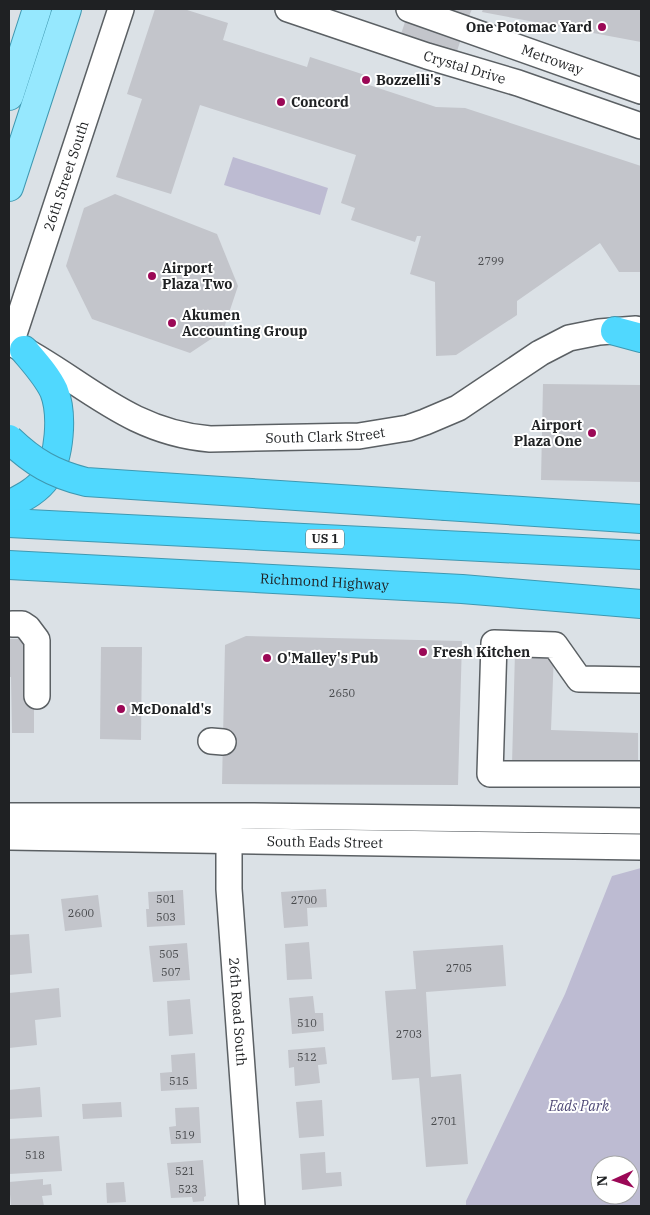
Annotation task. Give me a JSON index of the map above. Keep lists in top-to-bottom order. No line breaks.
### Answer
{"streets":{"highway":["US 1","Richmond Highway"],"street":["Metroway","Crystal Drive","26th Street South","South Clark Street","South Eads Street","26th Road South"]},"crossings":[["26th Street South","South Clark Street"],["South Eads Street","26th Road South"]],"parks":["Eads Park"],"places":["One Potomac Yard","Bozzelli's","Concord","Airport Plaza Two","Akumen Accounting Group","Airport Plaza One","Fresh Kitchen","O'Malley's Pub","McDonald's"],"house_numbers":["2799","2650","501","2700","2600","503","505","2705","507","510","2703","512","515","2701","519","518","521","523"],"north":"left"}
